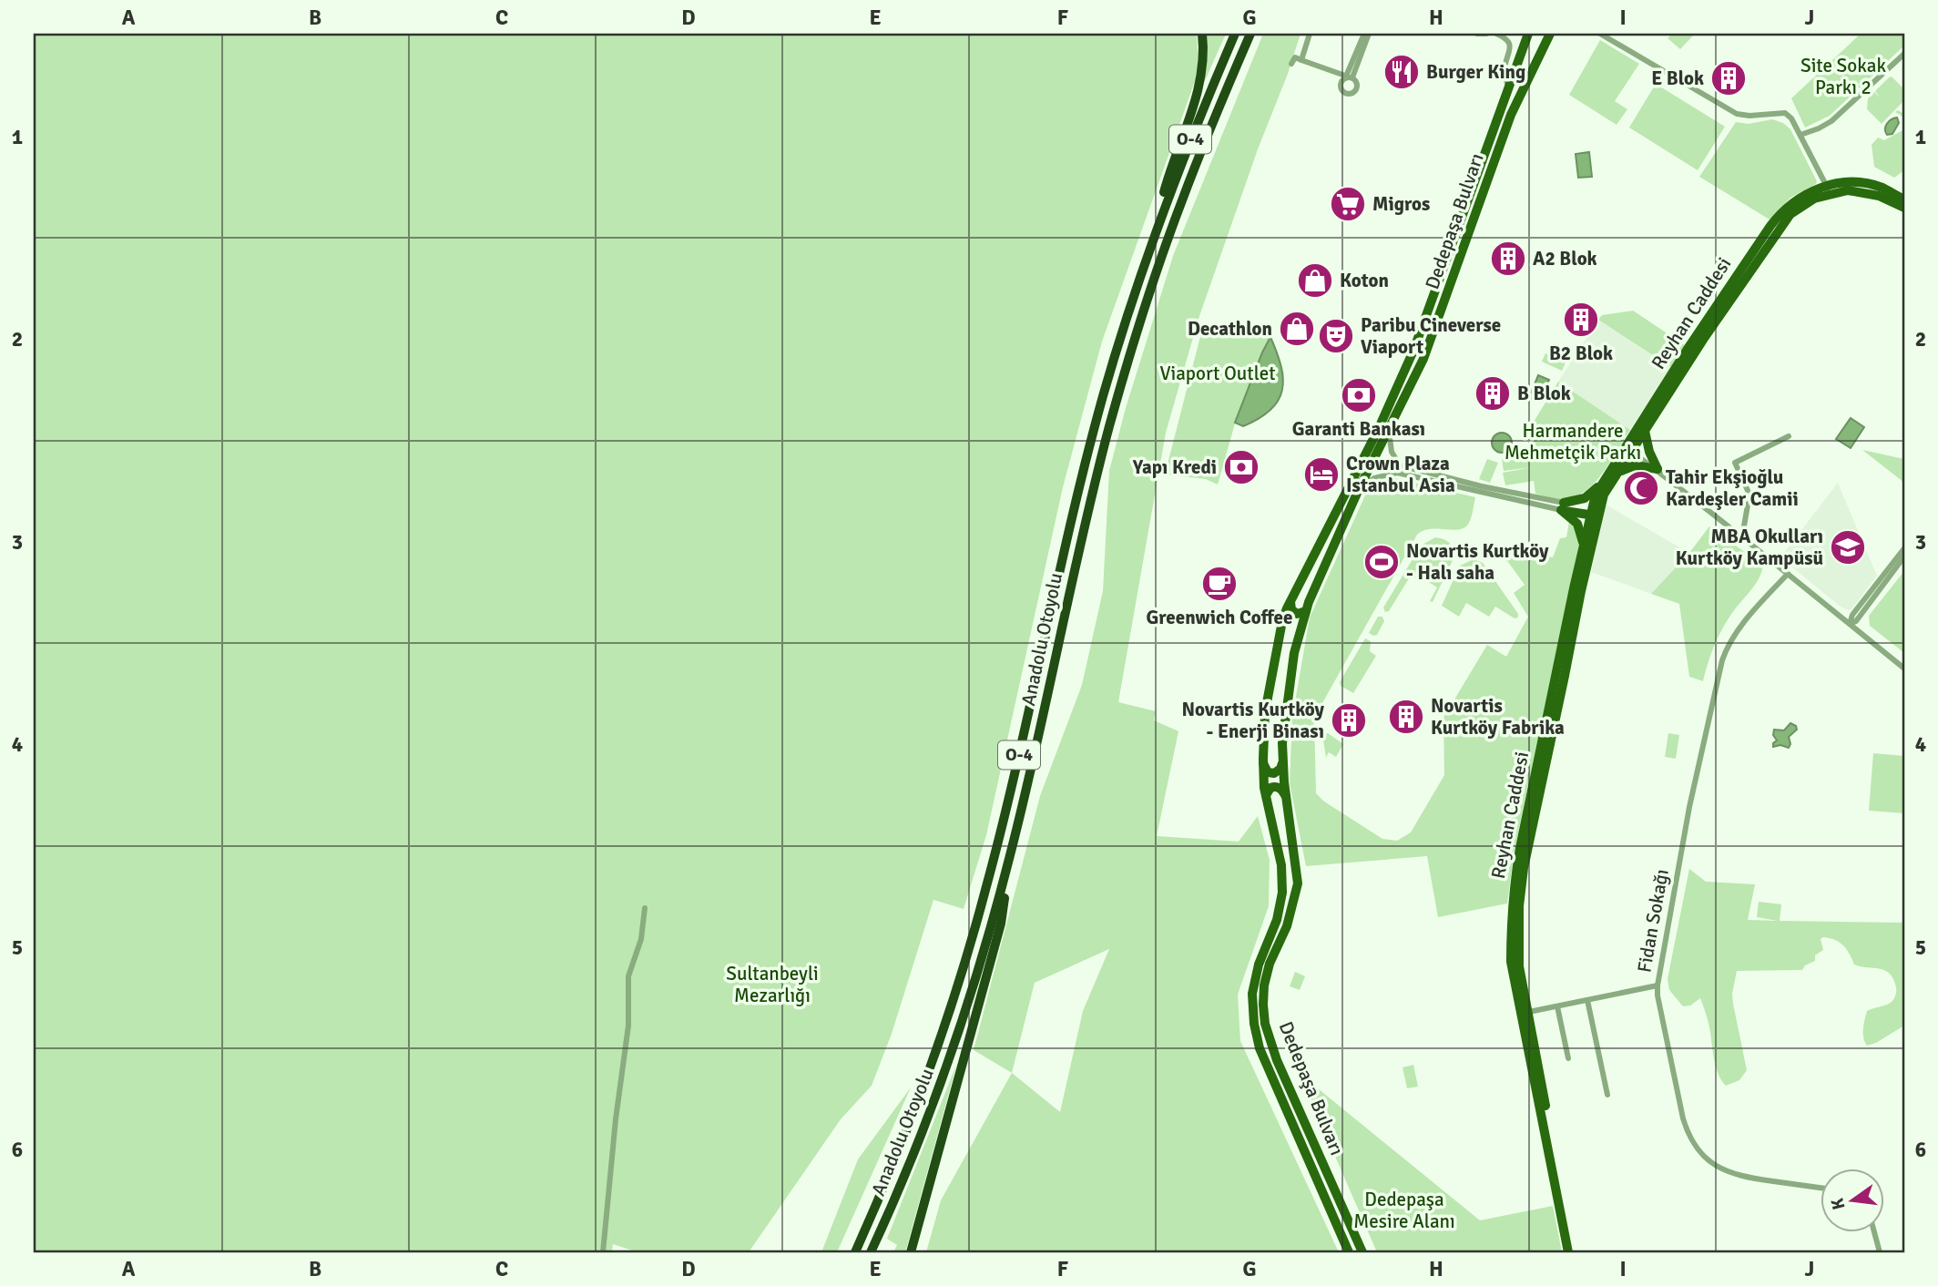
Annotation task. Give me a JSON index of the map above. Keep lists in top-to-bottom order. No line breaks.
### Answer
{"streets":{"highway":["O-4","Anadolu Otoyolu"],"main road":["Dedepaşa Bulvarı","Reyhan Caddesi"],"street":["Fidan Sokağı"]},"parks":["Site Sokak Parkı 2","Viaport Outlet","Harmandere Mehmetçik Parkı","Sultanbeyli Mezarlığı","Dedepaşa Mesire Alanı"],"places":{"restaurant":["Burger King"],"building":["E Blok","A2 Blok","B2 Blok","B Blok","Novartis Kurtköy Fabrika","Novartis Kurtköy - Enerji Binası"],"supermarket":["Migros"],"shop":["Koton","Decathlon"],"theatre":["Paribu Cineverse Viaport"],"bank":["Garanti Bankası","Yapı Kredi"],"hotel":["Crown Plaza Istanbul Asia"],"mosque":["Tahir Ekşioğlu Kardeşler Camii"],"school or university":["MBA Okulları Kurtköy Kampüsü"],"sports":["Novartis Kurtköy - Halı saha"],"cafe":["Greenwich Coffee"]},"north":"left","grid":{"columns":["A","B","C","D","E","F","G","H","I","J"],"rows":["1","2","3","4","5","6"]}}
